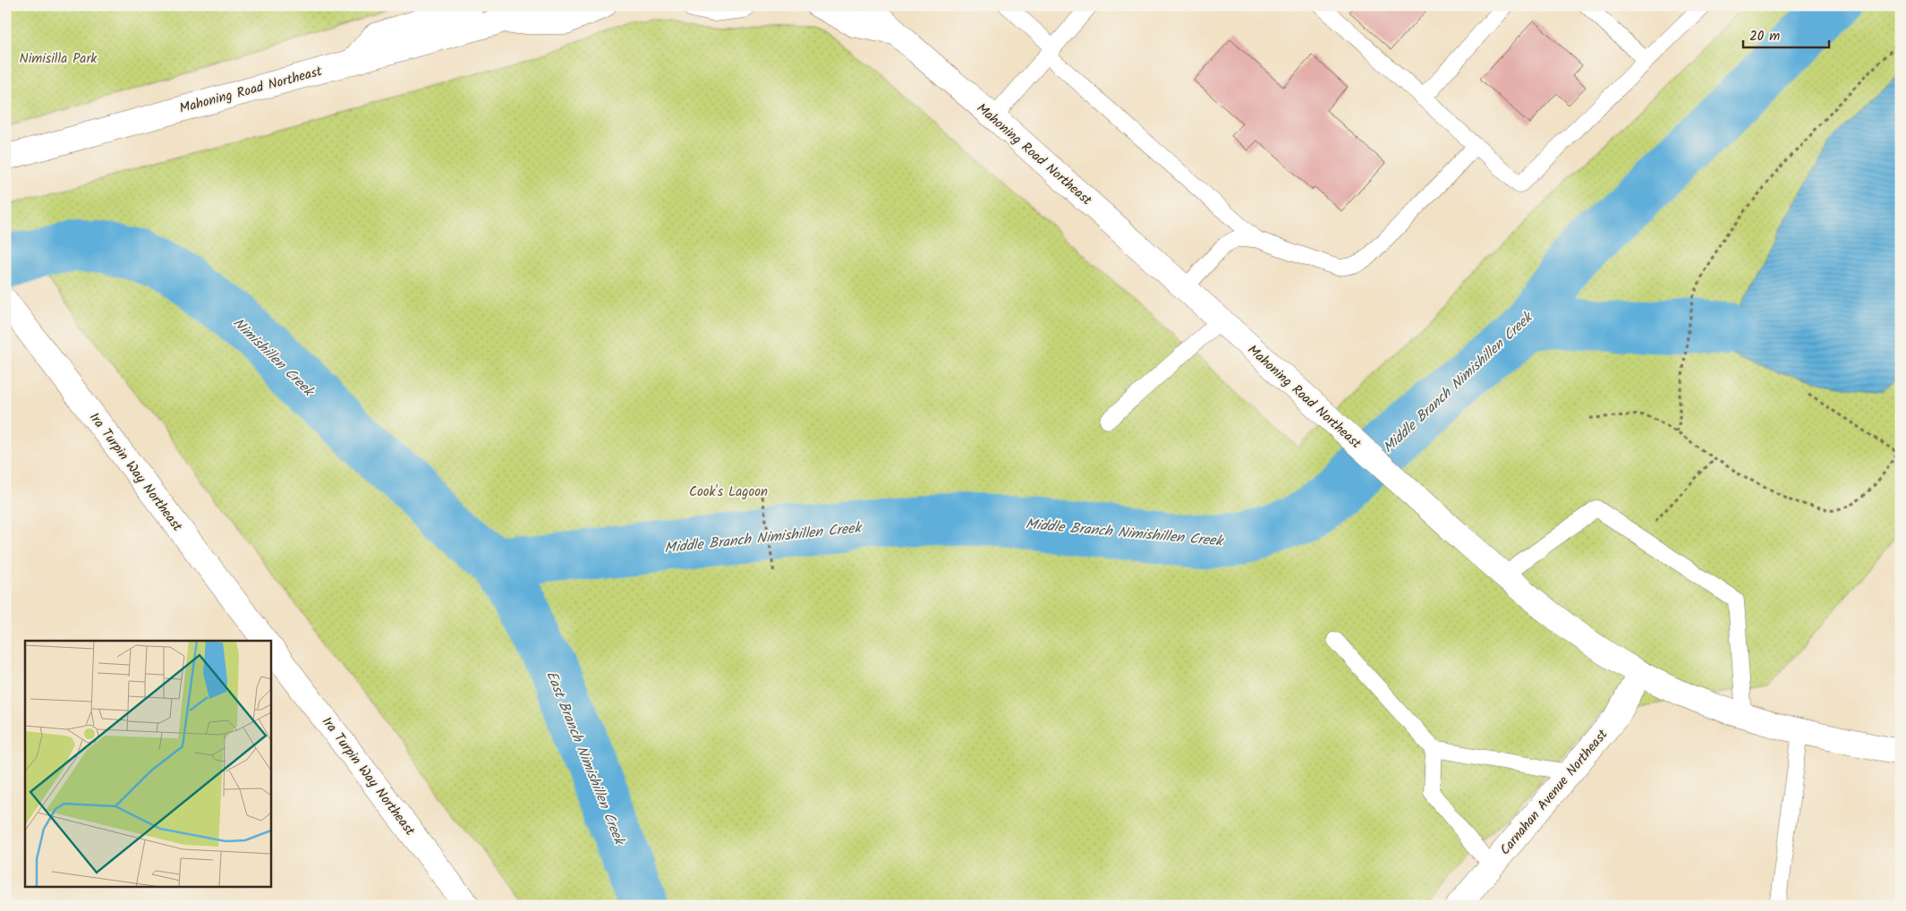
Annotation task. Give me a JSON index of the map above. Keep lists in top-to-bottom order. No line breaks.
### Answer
{"streets":{"main road":["Mahoning Road Northeast","Ira Turpin Way Northeast","Carnahan Avenue Northeast"]},"crossings":[["Mahoning Road Northeast","Carnahan Avenue Northeast"]],"water":["Nimishillen Creek","Middle Branch Nimishillen Creek","East Branch Nimishillen Creek"],"parks":["Nimisilla Park","Cook's Lagoon"],"scale_bar":"20 m"}
